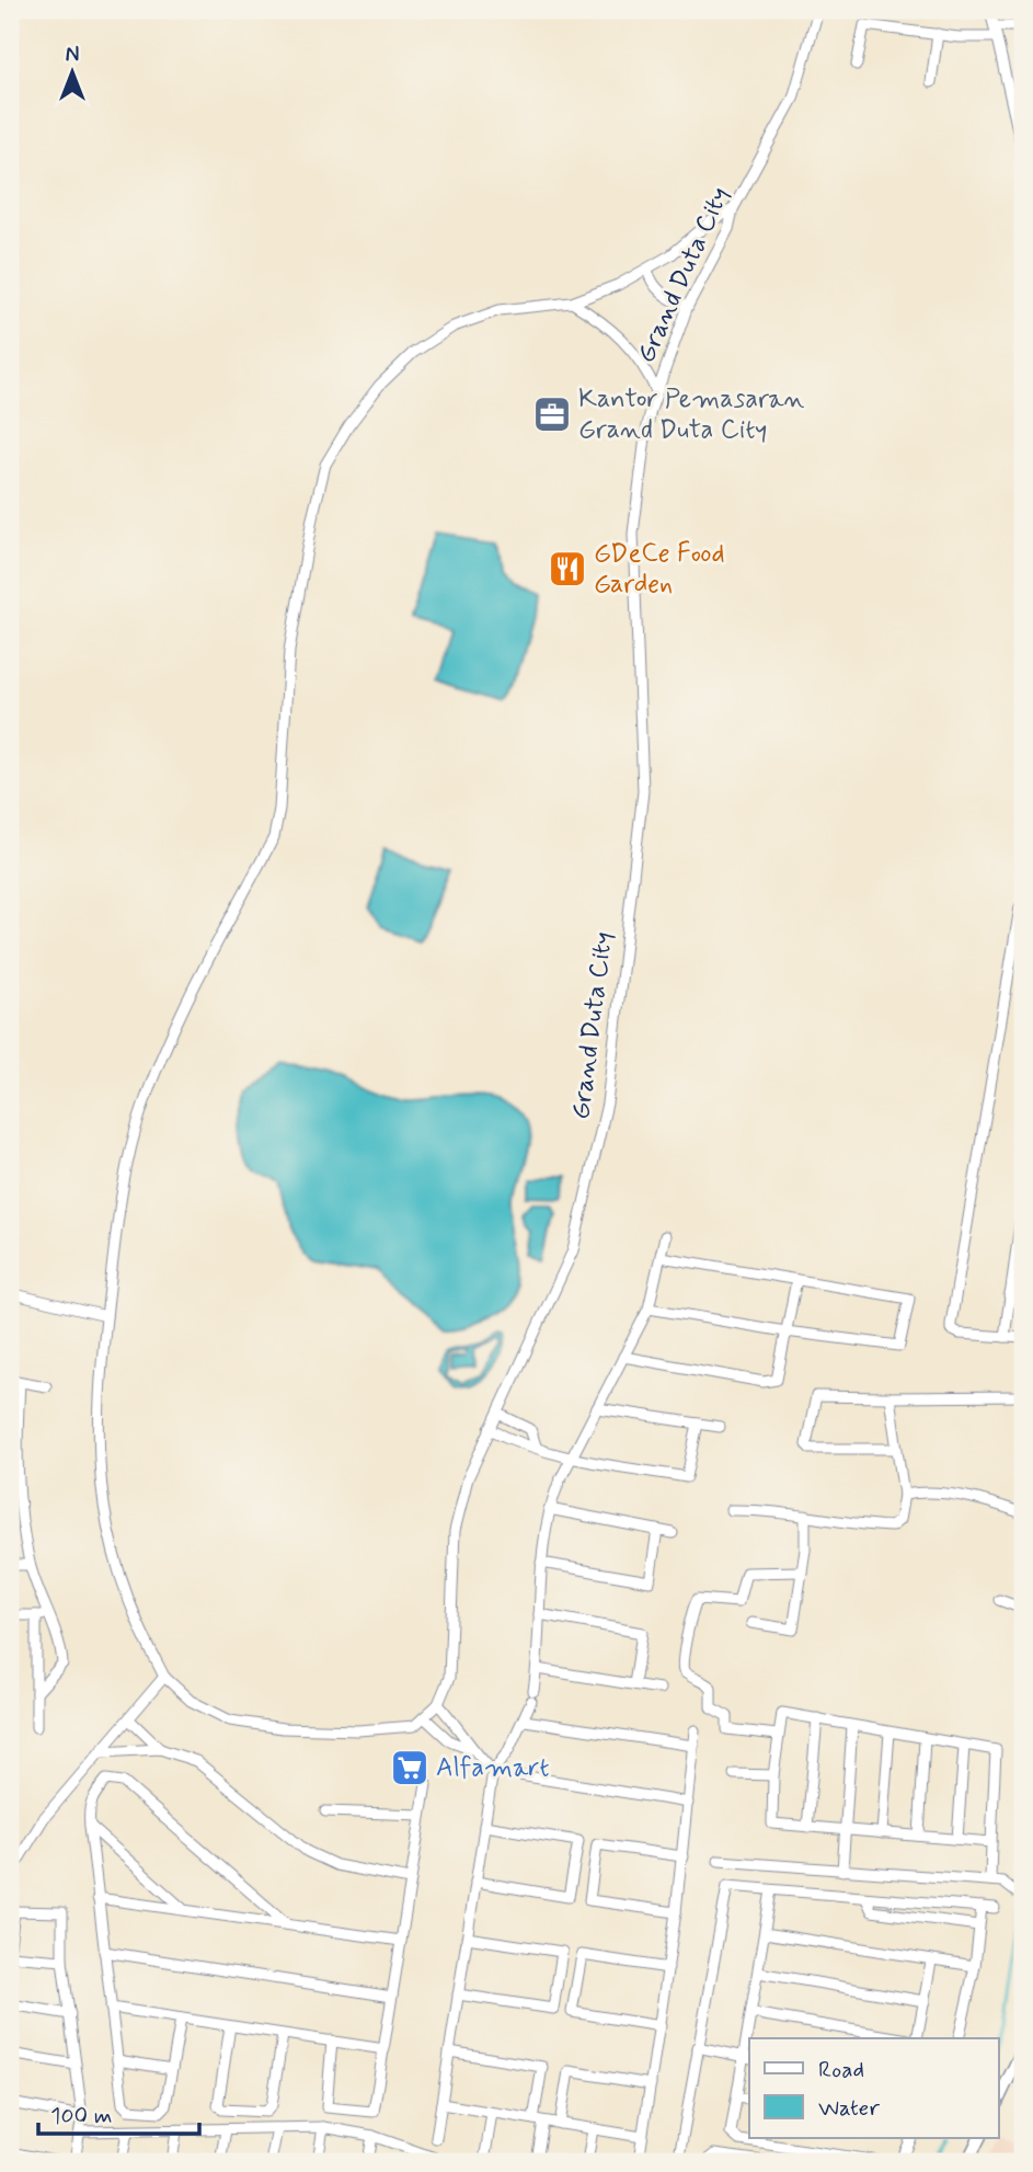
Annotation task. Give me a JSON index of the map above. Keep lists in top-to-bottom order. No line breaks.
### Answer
{"streets":{"street":["Grand Duta City"]},"places":{"office":["Kantor Pemasaran Grand Duta City"],"restaurant":["GDeCe Food Garden"],"supermarket":["Alfamart"]},"legend":["Road","Water"],"scale_bar":"100 m","north":"top"}
